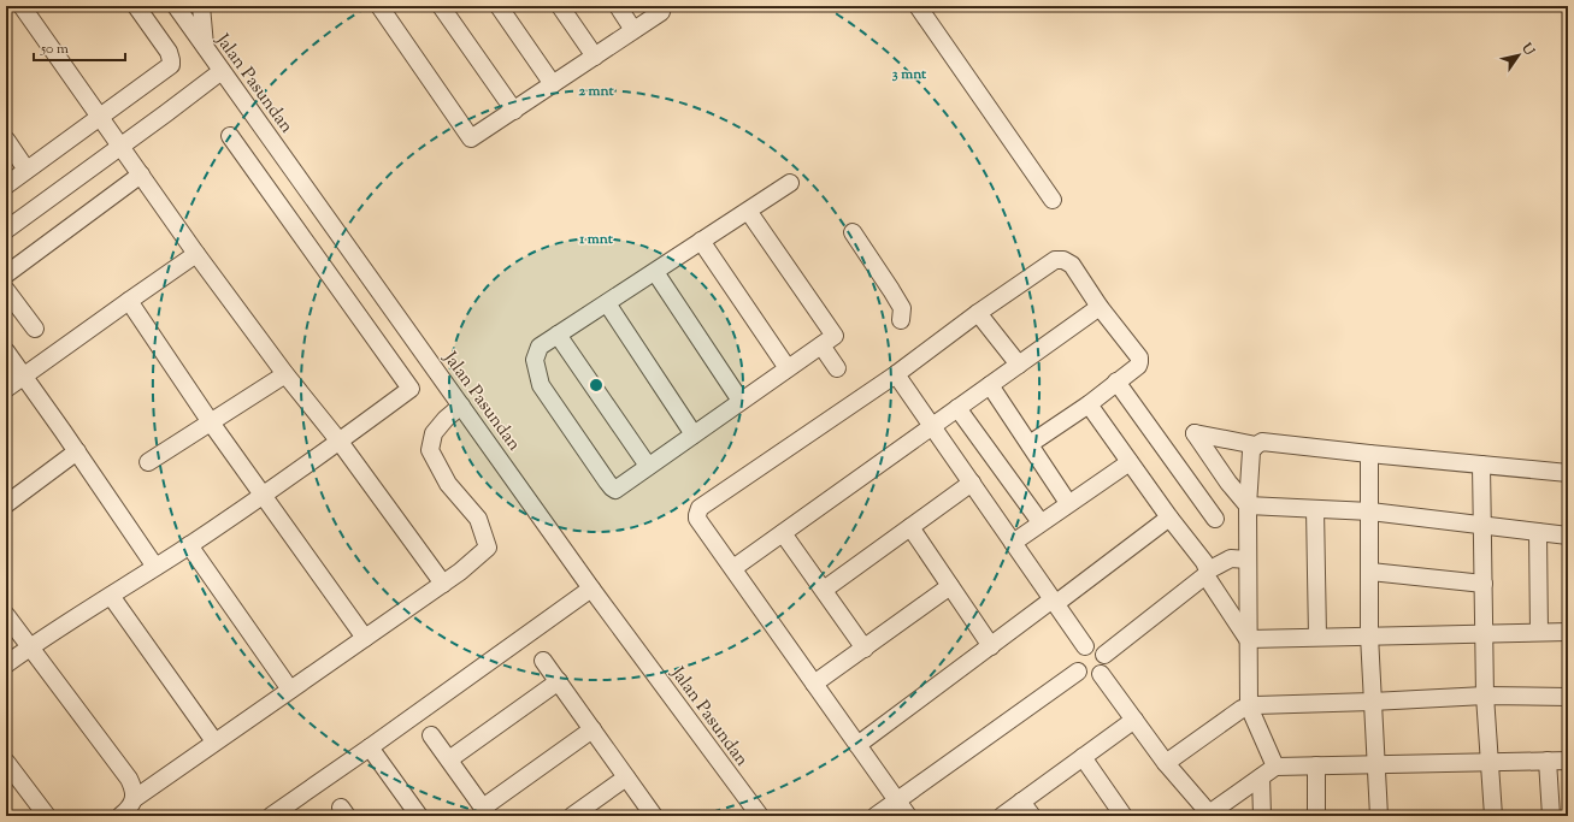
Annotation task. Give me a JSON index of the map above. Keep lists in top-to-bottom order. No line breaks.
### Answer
{"streets":{"street":["Jalan Pasundan"]},"scale_bar":"50 m","north":"top right","rings":["3 mnt","2 mnt","1 mnt"]}
